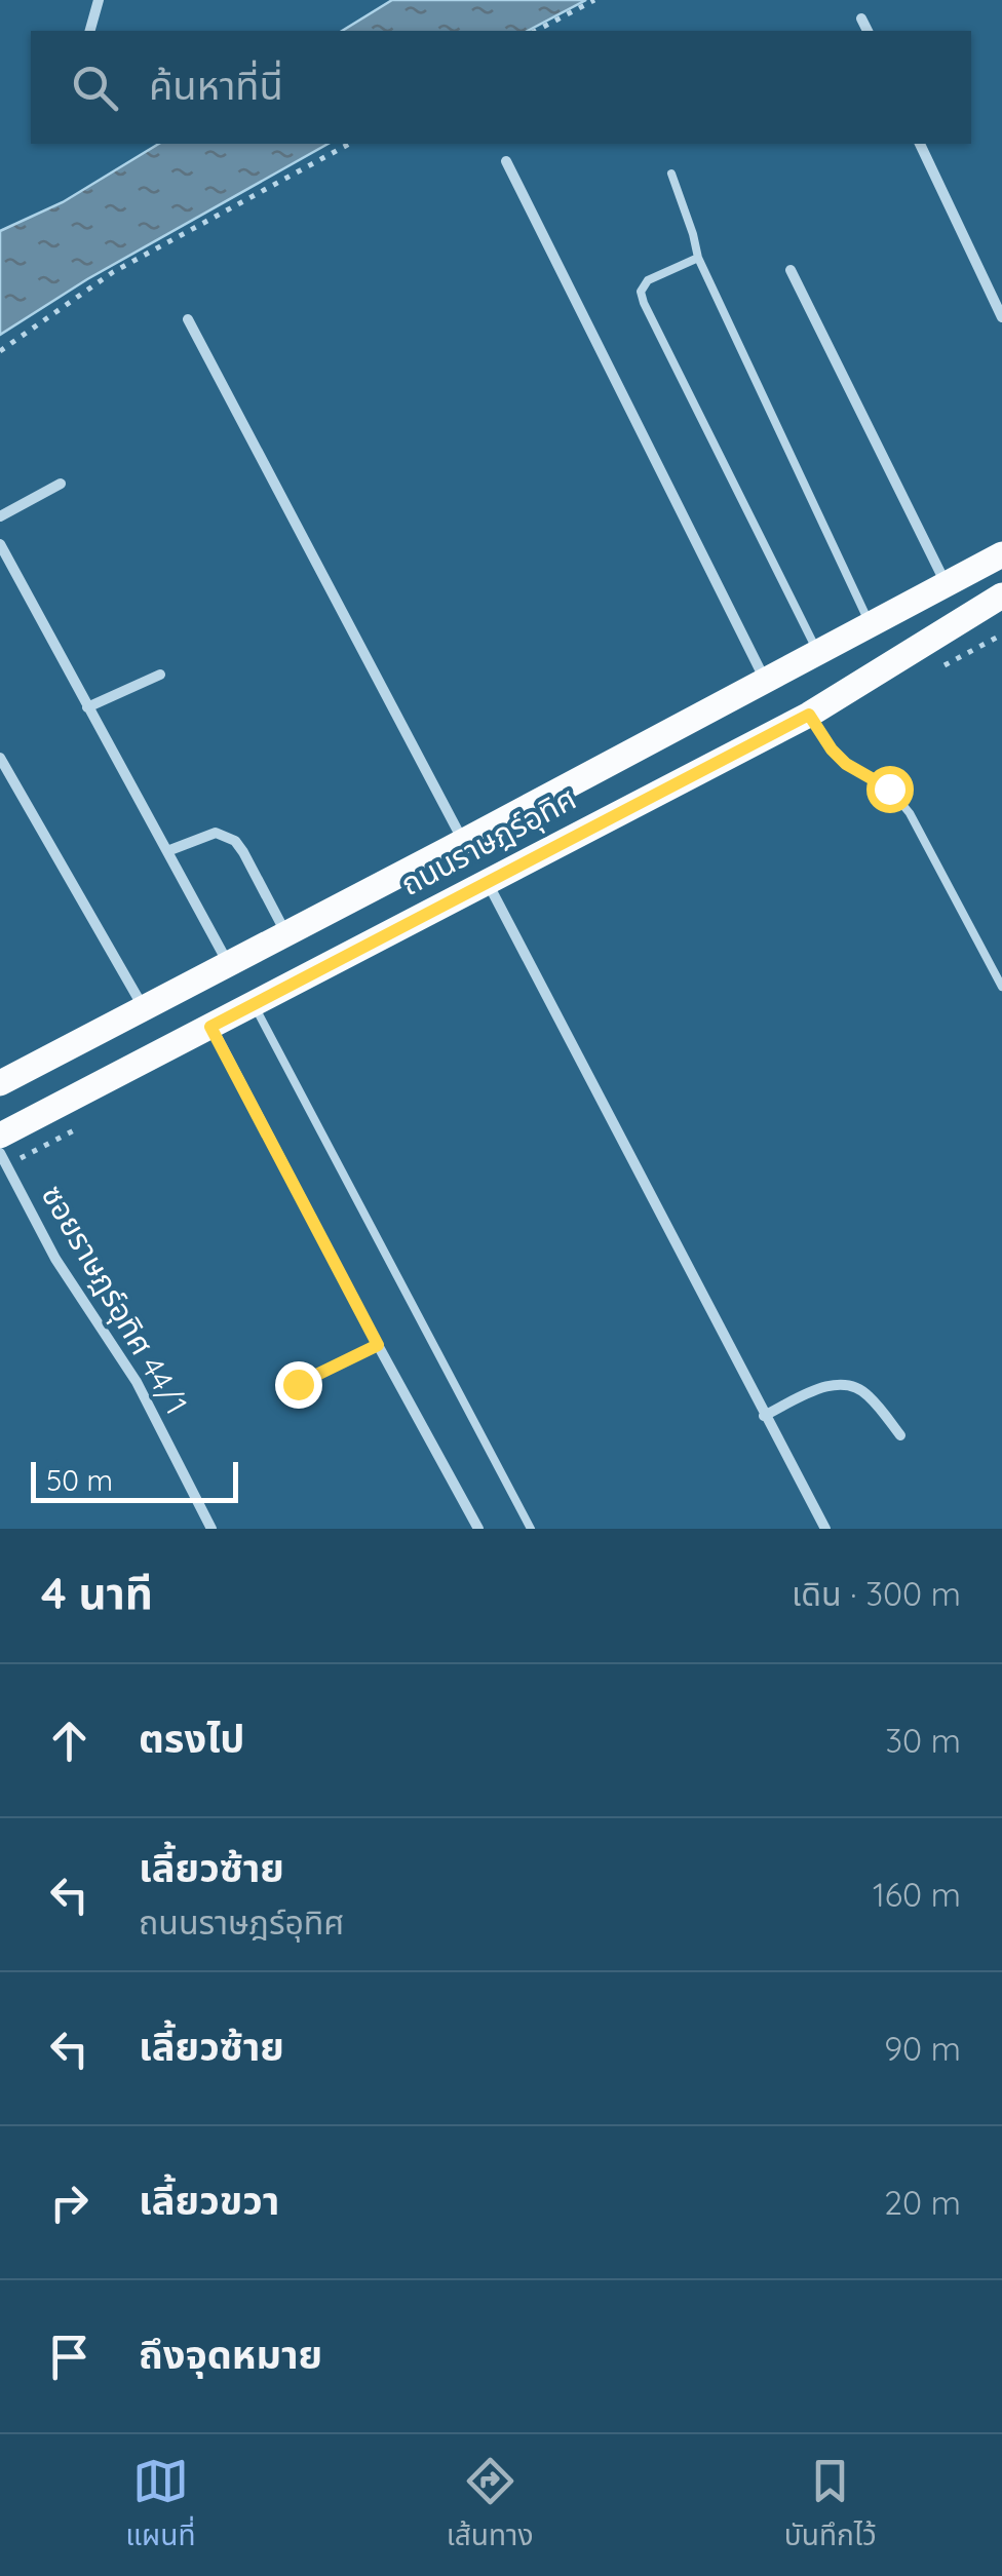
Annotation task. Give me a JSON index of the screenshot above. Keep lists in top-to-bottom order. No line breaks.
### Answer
{"streets":{"main road":["ถนนราษฎร์อุทิศ"],"street":["ซอยราษฎร์อุทิศ 44/1"]},"scale_bar":"50 m","page":{"search":"ค้นหาที่นี่","scale":"50 m","heading":["4 นาที","เดิน · 300 m"],"list":[["ตรงไป","30 m"],["เลี้ยวซ้าย","ถนนราษฎร์อุทิศ","160 m"],["เลี้ยวซ้าย","90 m"],["เลี้ยวขวา","20 m"],"ถึงจุดหมาย"],"nav":["แผนที่","เส้นทาง","บันทึกไว้"]}}
